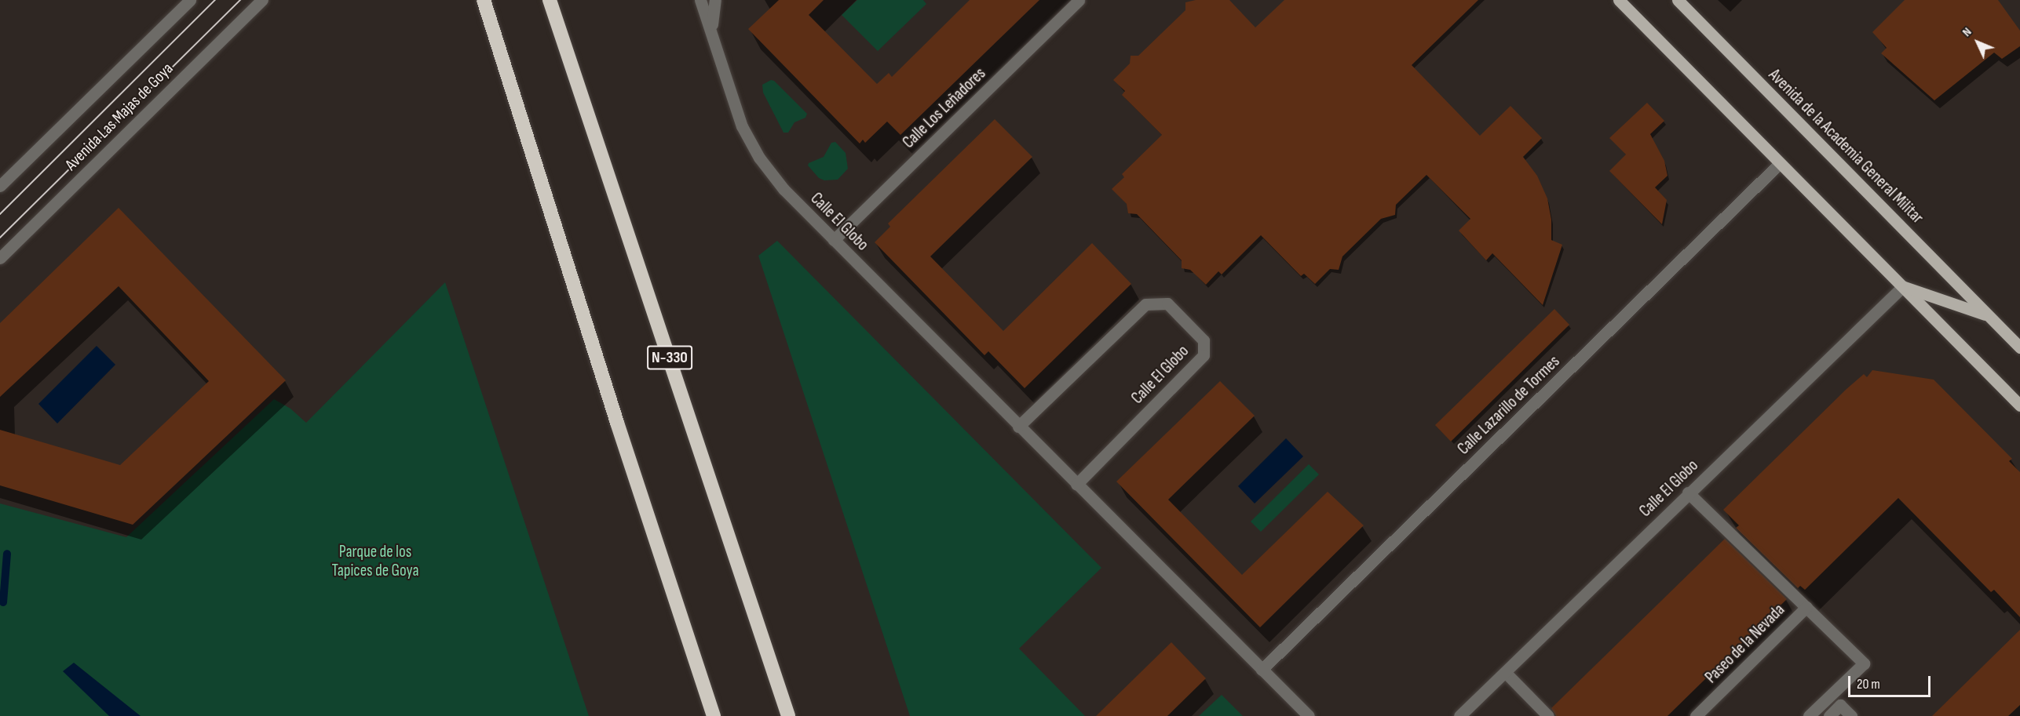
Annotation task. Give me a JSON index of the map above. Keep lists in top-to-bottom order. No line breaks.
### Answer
{"streets":{"highway":["N-330"],"main road":["Avenida de la Academia General Militar"],"street":["Calle Los Leñadores","Avenida Las Majas de Goya","Calle El Globo","Calle Lazarillo de Tormes","Paseo de la Nevada"]},"crossings":[["Calle Los Leñadores","Calle El Globo"],["Avenida de la Academia General Militar","Calle El Globo"],["Avenida de la Academia General Militar","Calle Lazarillo de Tormes"],["Calle El Globo","Calle Lazarillo de Tormes"]],"parks":["Parque de los Tapices de Goya"],"scale_bar":"20 m","north":"top left"}
